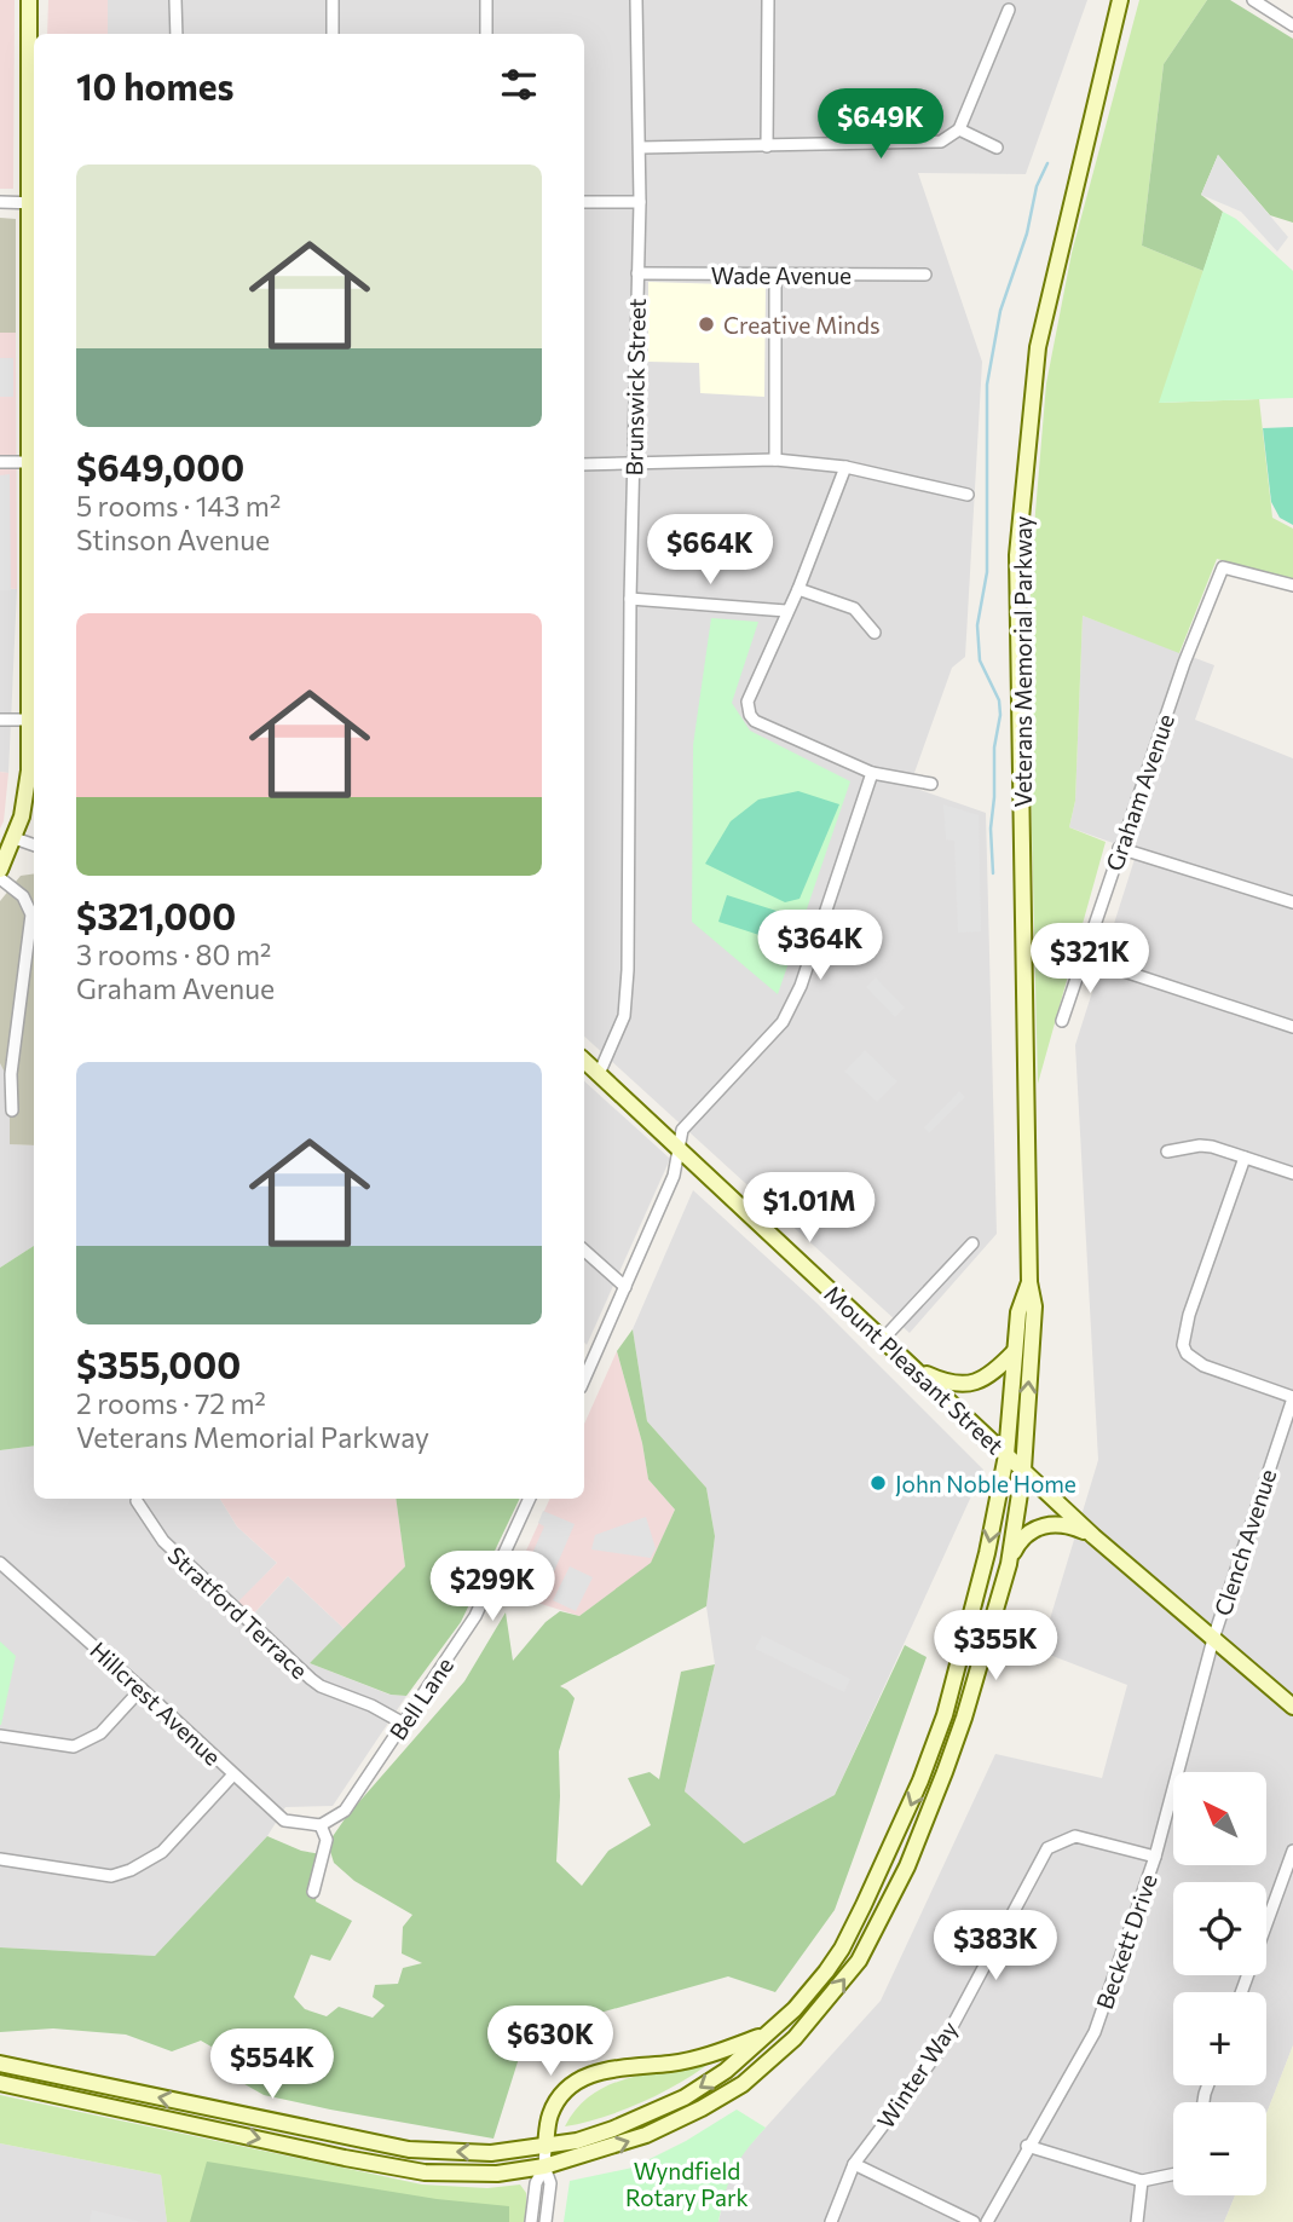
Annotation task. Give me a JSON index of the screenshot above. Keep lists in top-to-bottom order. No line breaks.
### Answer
{"streets":{"main road":["Veterans Memorial Parkway","Mount Pleasant Street"],"street":["Wade Avenue","Brunswick Street","Graham Avenue","Clench Avenue","Stratford Terrace","Bell Lane","Hillcrest Avenue","Beckett Drive","Winter Way"]},"crossings":[["Wade Avenue","Brunswick Street"],["Brunswick Street","Mount Pleasant Street"],["Veterans Memorial Parkway","Mount Pleasant Street"],["Mount Pleasant Street","Clench Avenue"],["Mount Pleasant Street","Beckett Drive"],["Clench Avenue","Beckett Drive"],["Stratford Terrace","Bell Lane"],["Bell Lane","Hillcrest Avenue"],["Beckett Drive","Winter Way"]],"parks":["Wyndfield Rotary Park"],"places":["Creative Minds","John Noble Home"],"north":"top left","page":{"heading":"10 homes","price":["$649K","$664K","$364K","$321K","$1.01M","$299K","$355K","$383K","$630K","$554K"],"list":[{"name":"$649,000","note":"5 rooms · 143 m² · Stinson Avenue"},{"name":"$321,000","note":"3 rooms · 80 m² · Graham Avenue"},{"name":"$355,000","note":"2 rooms · 72 m² · Veterans Memorial Parkway"}],"map_buttons":["+","−"]}}
